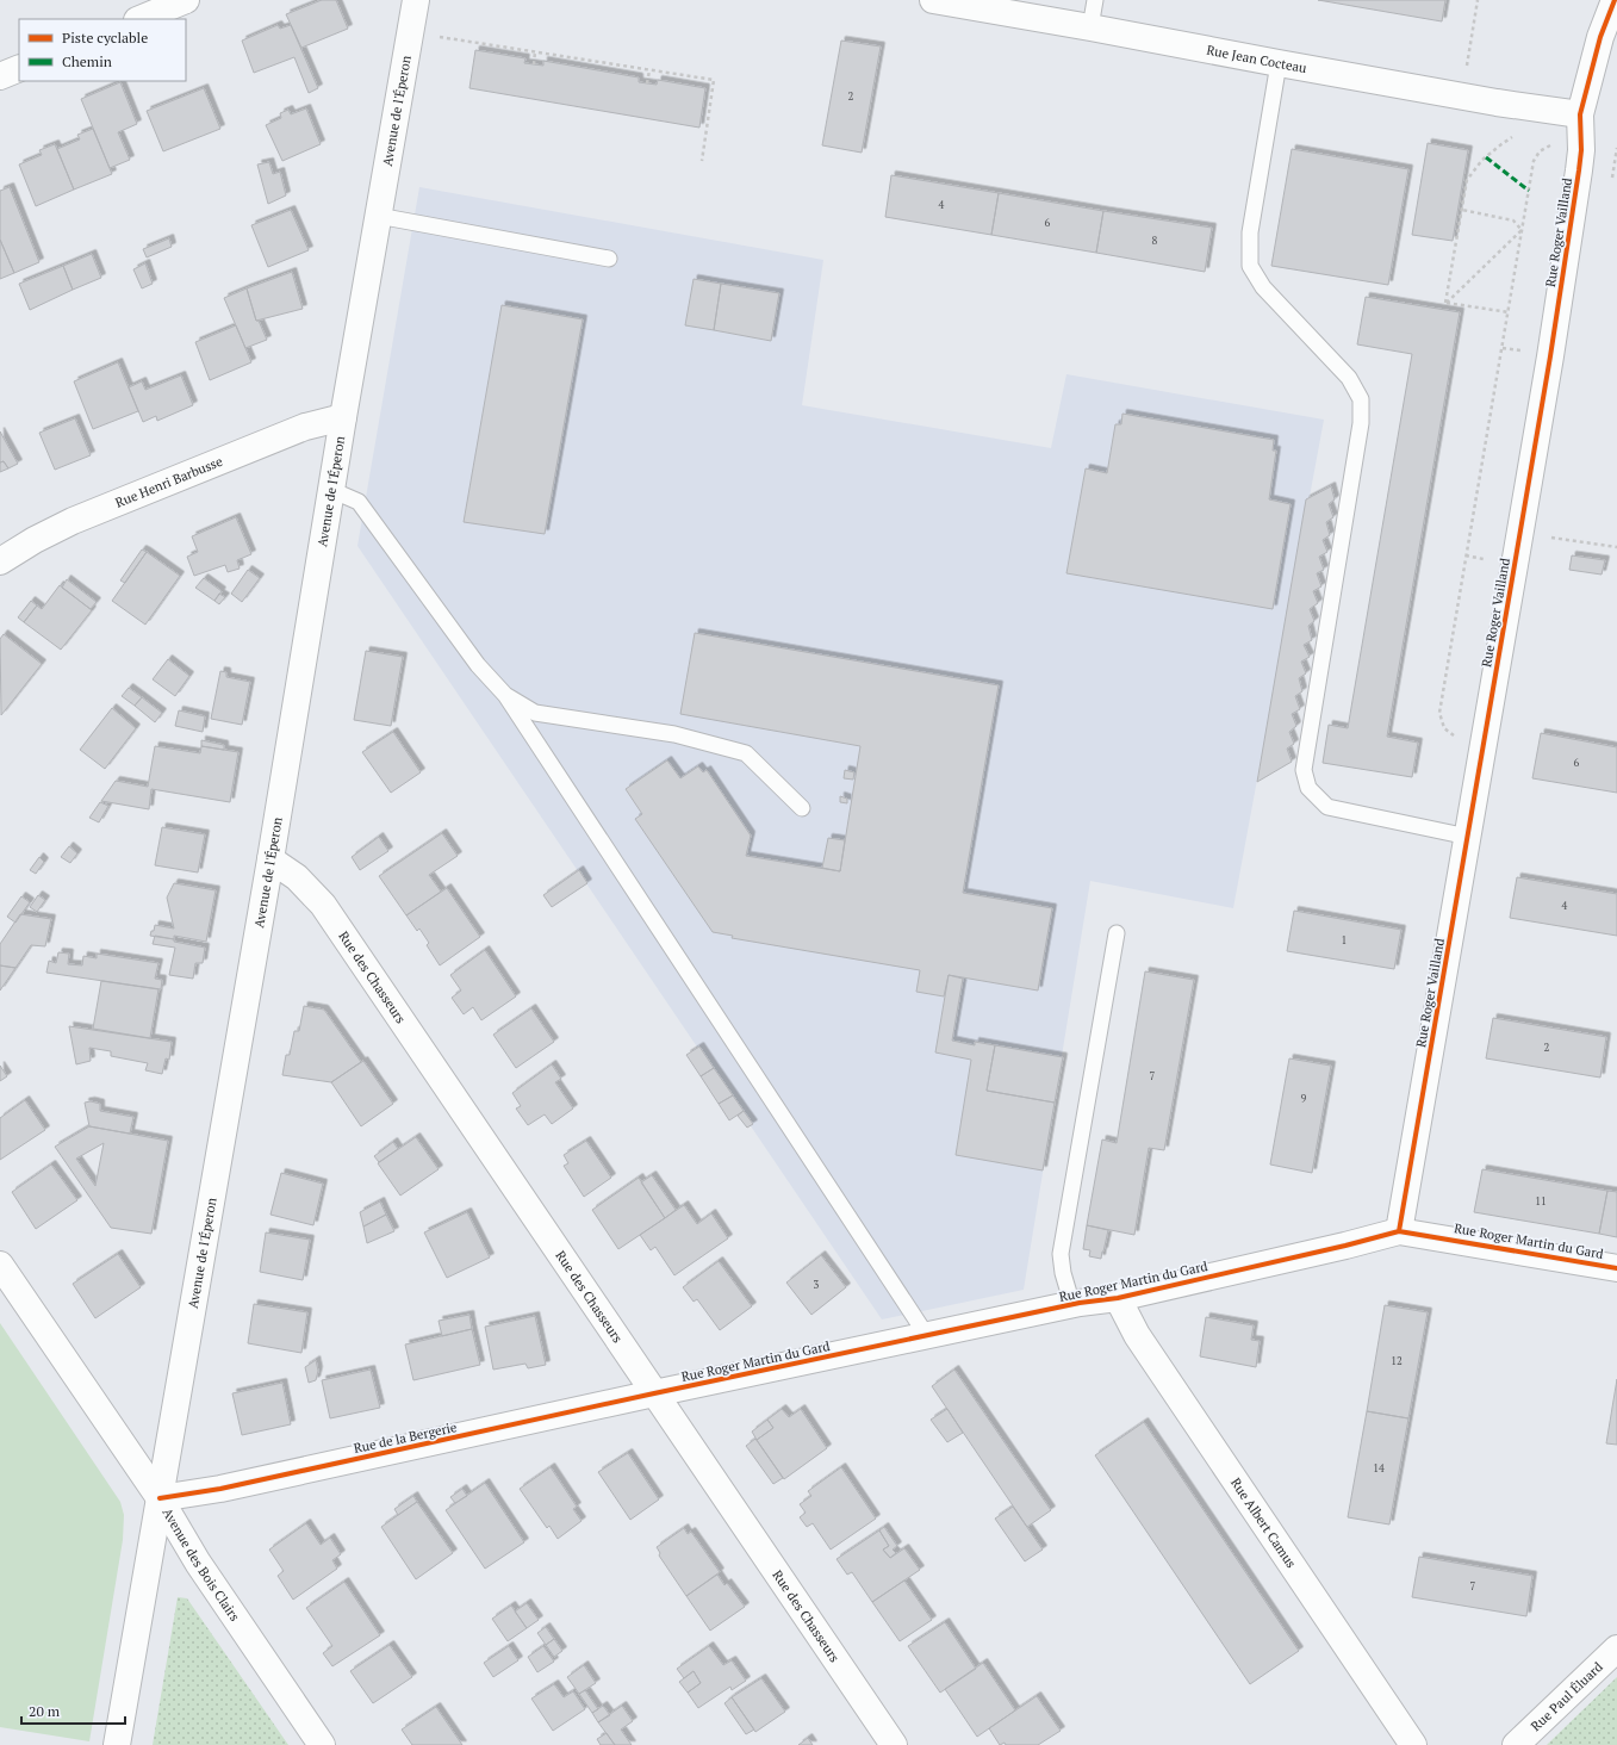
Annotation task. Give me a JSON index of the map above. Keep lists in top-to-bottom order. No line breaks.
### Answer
{"streets":{"street":["Rue Jean Cocteau","Avenue de l'Éperon","Rue Roger Vailland","Rue Henri Barbusse","Rue des Chasseurs","Rue Roger Martin du Gard","Rue de la Bergerie","Rue Albert Camus","Avenue des Bois Clairs","Rue Paul Éluard"]},"crossings":[["Rue Jean Cocteau","Rue Roger Vailland"],["Avenue de l'Éperon","Rue Henri Barbusse"],["Avenue de l'Éperon","Rue des Chasseurs"],["Avenue de l'Éperon","Rue de la Bergerie"],["Avenue de l'Éperon","Avenue des Bois Clairs"],["Rue Roger Vailland","Rue Roger Martin du Gard"],["Rue des Chasseurs","Rue Roger Martin du Gard"],["Rue des Chasseurs","Rue de la Bergerie"],["Rue Roger Martin du Gard","Rue de la Bergerie"],["Rue Roger Martin du Gard","Rue Albert Camus"],["Rue de la Bergerie","Avenue des Bois Clairs"]],"house_numbers":["2","4","6","8","6","4","1","2","7","9","11","3","12","14","7"],"legend":["Piste cyclable","Chemin"],"scale_bar":"20 m"}
